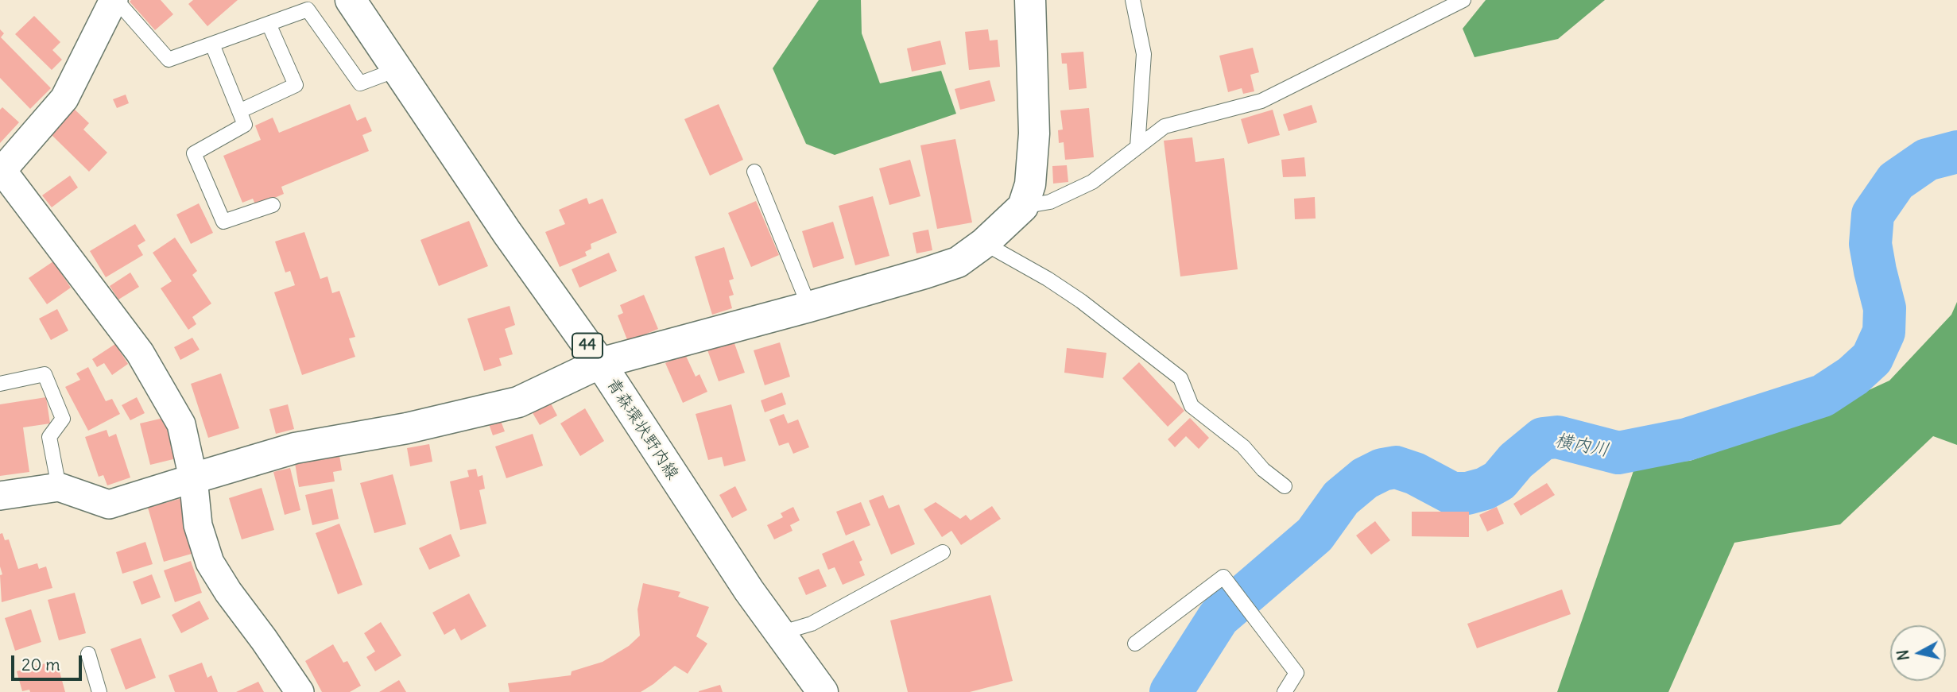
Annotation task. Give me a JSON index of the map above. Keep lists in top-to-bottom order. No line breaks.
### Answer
{"streets":{"street":["44","青森環状野内線"]},"water":["横内川"],"scale_bar":"20 m","north":"left"}
